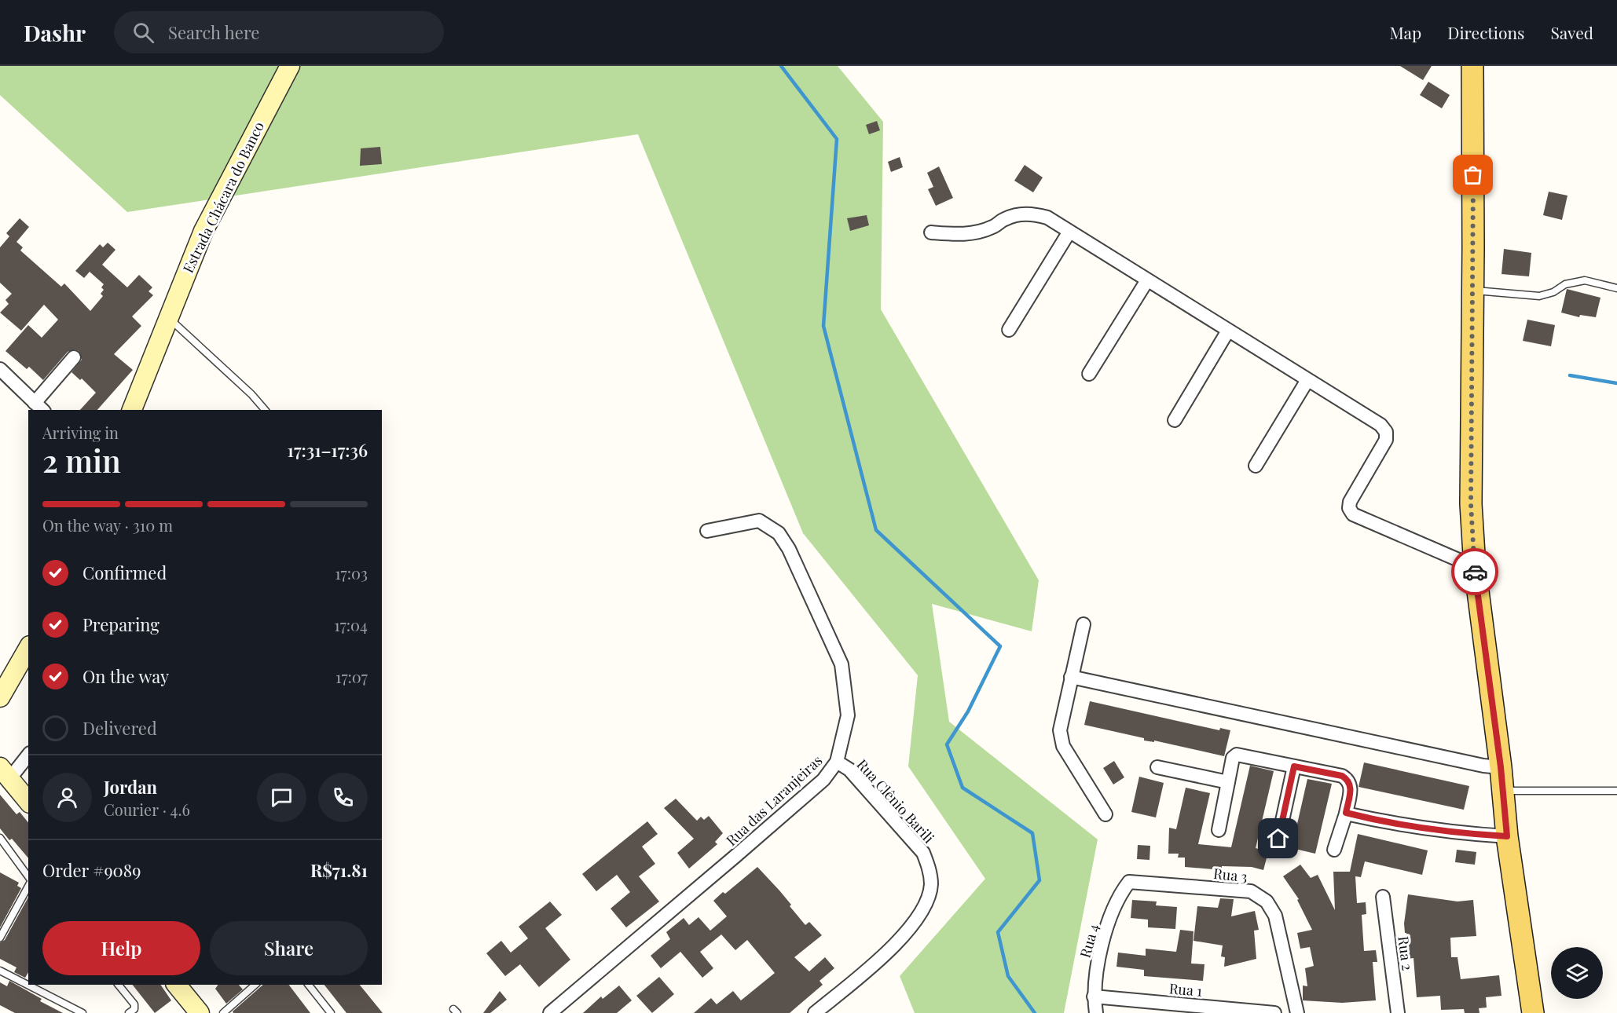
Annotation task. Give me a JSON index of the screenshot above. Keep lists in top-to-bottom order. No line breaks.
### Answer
{"streets":{"street":["Estrada Chácara do Banco","Rua das Laranjeiras","Rua Clênio Barili","Rua 3","Rua 4","Rua 2","Rua 1"]},"crossings":[["Rua das Laranjeiras","Rua Clênio Barili"],["Rua 3","Rua 4"],["Rua 4","Rua 1"]],"page":{"header":"Dashr","search":"Search here","nav":["Map","Directions","Saved"],"heading":["2 min","Arriving in","17:31–17:36"],"panel":["Jordan","Courier · 4.6","Order #9089","R$71.81"],"bar":"On the way · 310 m","list":[["Confirmed","17:03"],["Preparing","17:04"],["On the way","17:07"],"Delivered"],"buttons":["Help","Share"]}}
